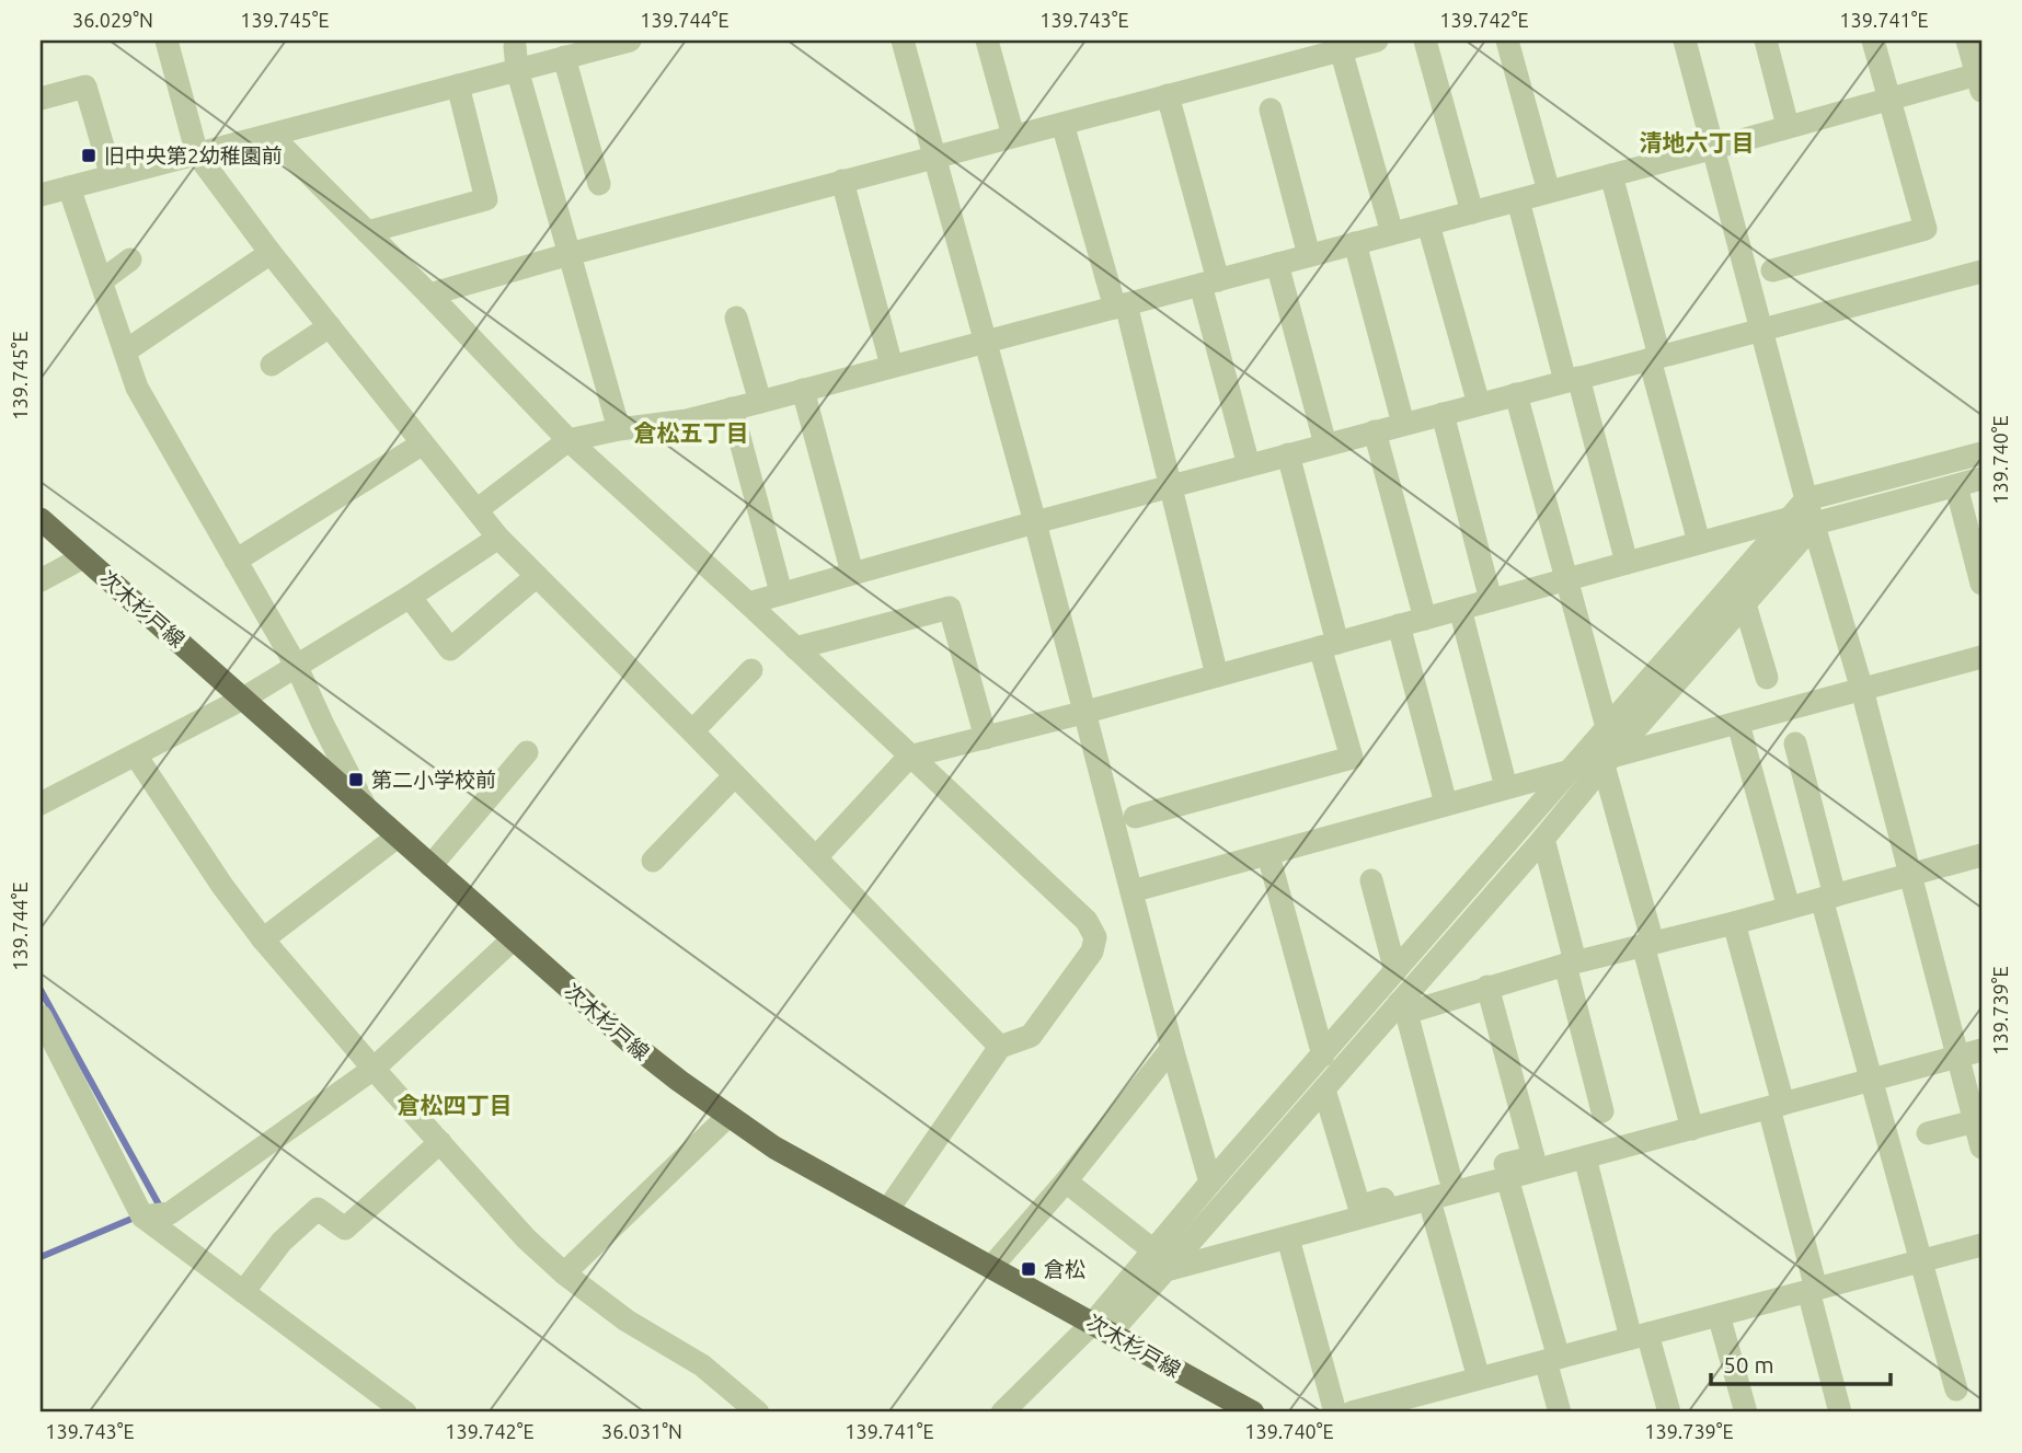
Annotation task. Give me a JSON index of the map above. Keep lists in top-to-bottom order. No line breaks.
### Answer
{"streets":{"main road":["次木杉戸線"]},"districts":["清地六丁目","倉松五丁目","倉松四丁目"],"places":{"transit":["旧中央第2幼稚園前","第二小学校前","倉松"]},"scale_bar":"50 m","coordinates":["36.029°N","139.745°E","139.744°E","139.743°E","139.742°E","139.741°E","139.740°E","139.739°E","36.031°N"]}
